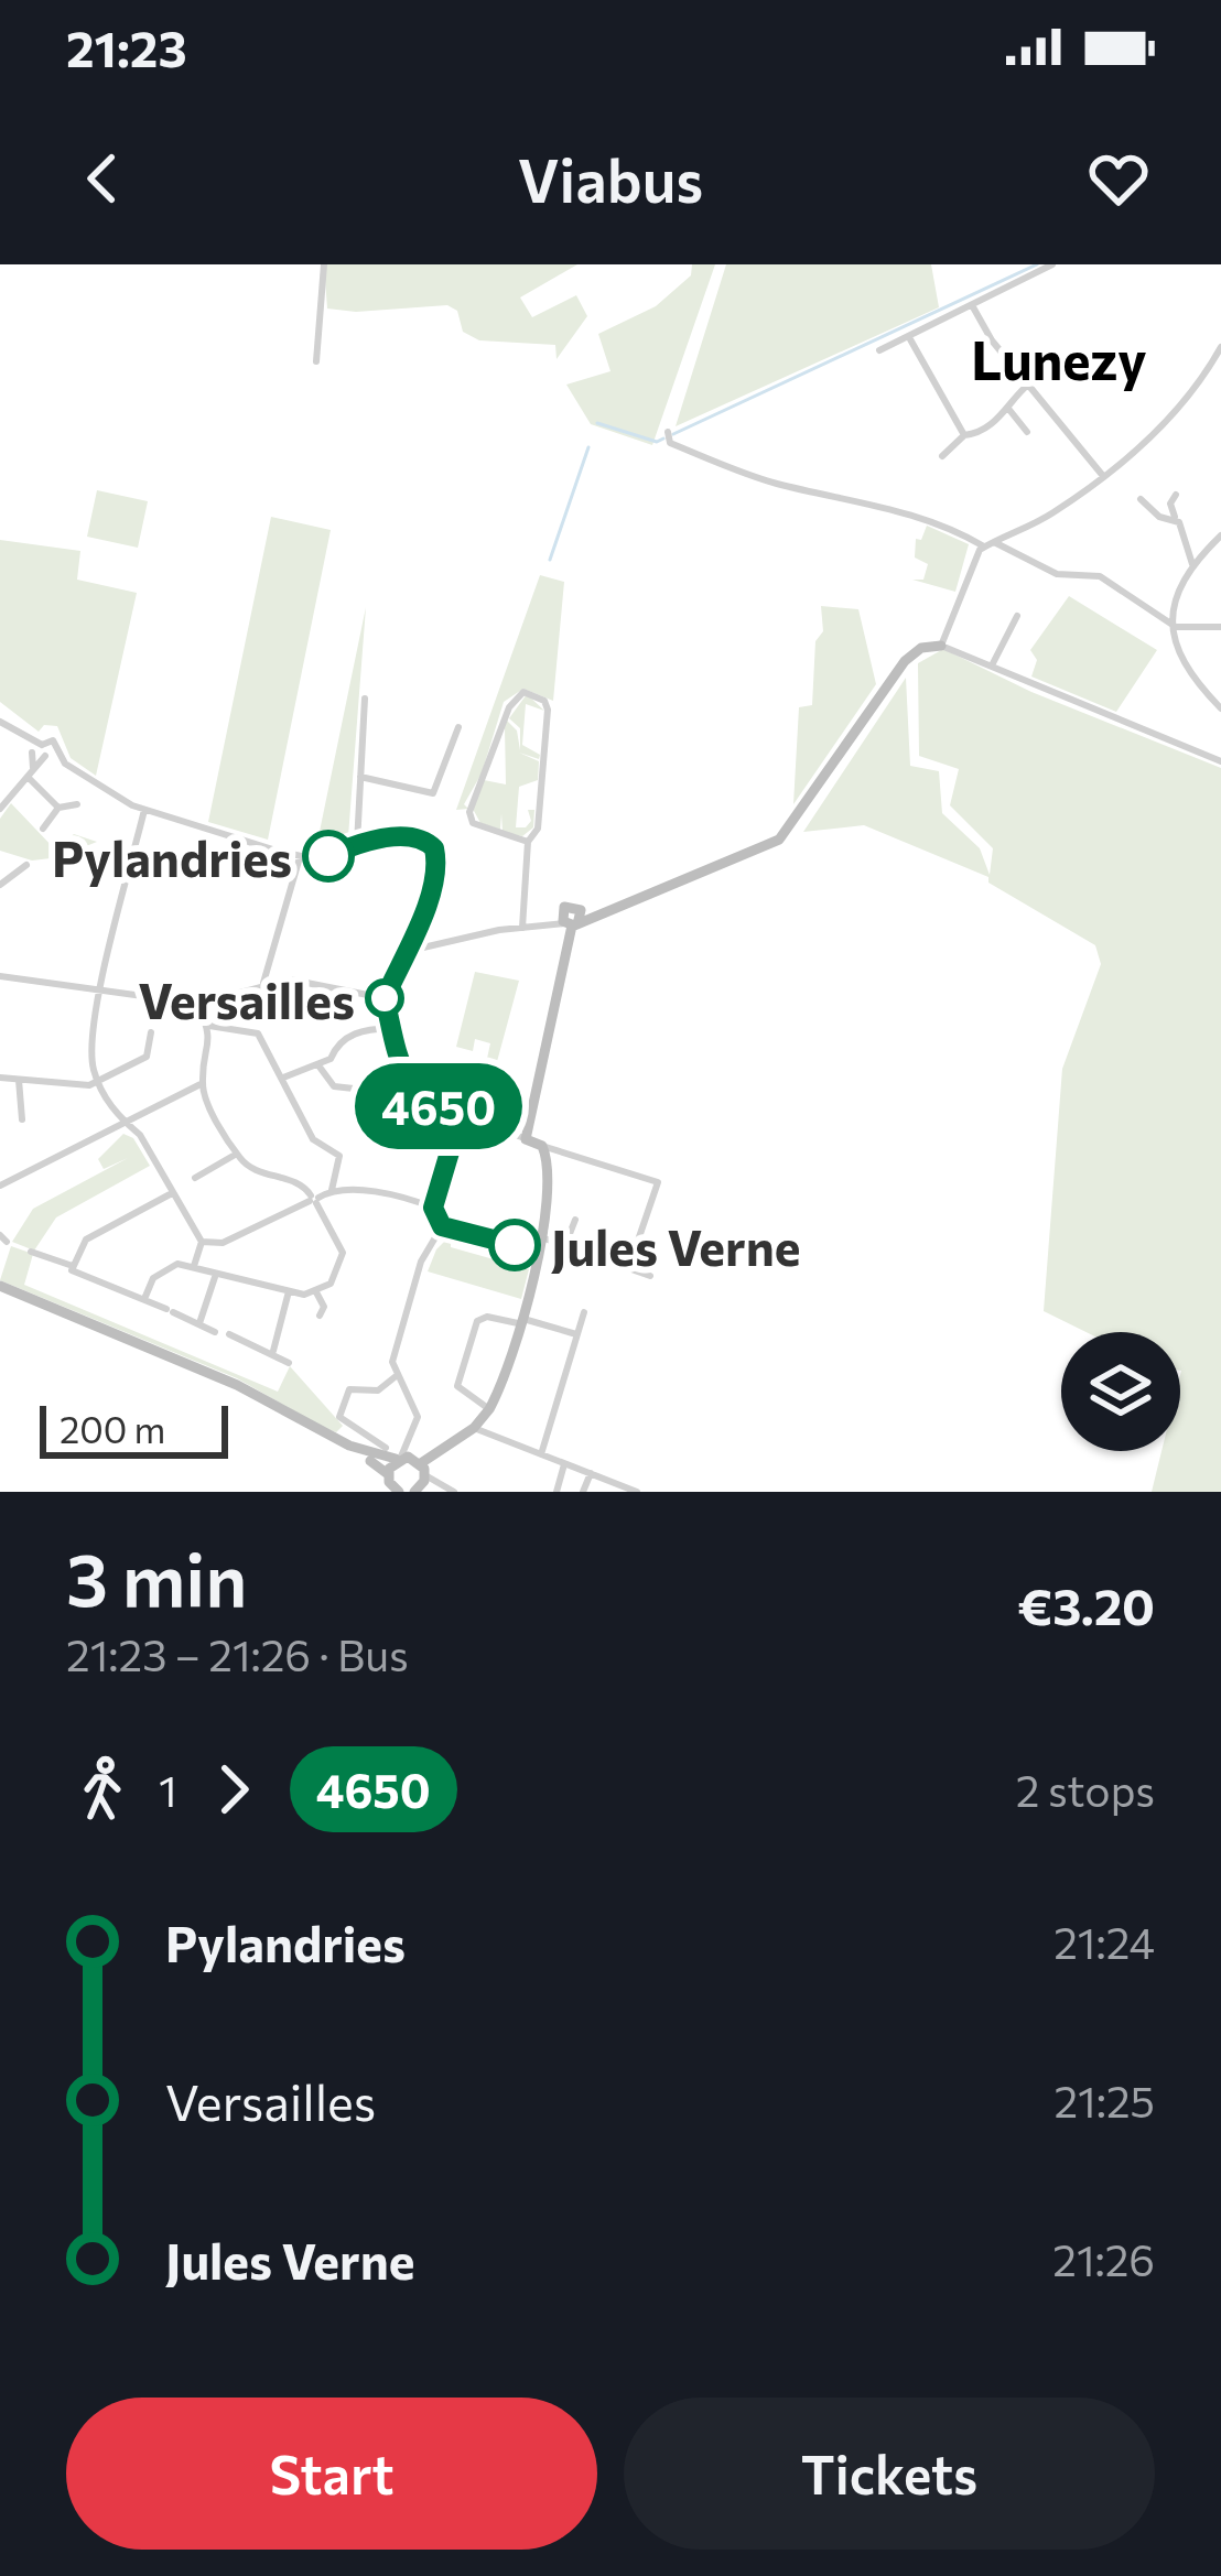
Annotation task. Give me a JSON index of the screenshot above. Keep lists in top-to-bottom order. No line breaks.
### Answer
{"districts":["Lunezy"],"places":["Pylandries","Versailles","Jules Verne"],"lines":["bus line 4650"],"scale_bar":"200 m","page":{"status":"21:23","header":"Viabus","on_map":"4650","scale":"200 m","heading":["3 min","21:23 – 21:26 · Bus","€3.20"],"legs":["1","4650","2 stops"],"list":[{"name":"Pylandries","value":"21:24"},{"name":"Versailles","value":"21:25"},{"name":"Jules Verne","value":"21:26"}],"buttons":["Start","Tickets"]}}
